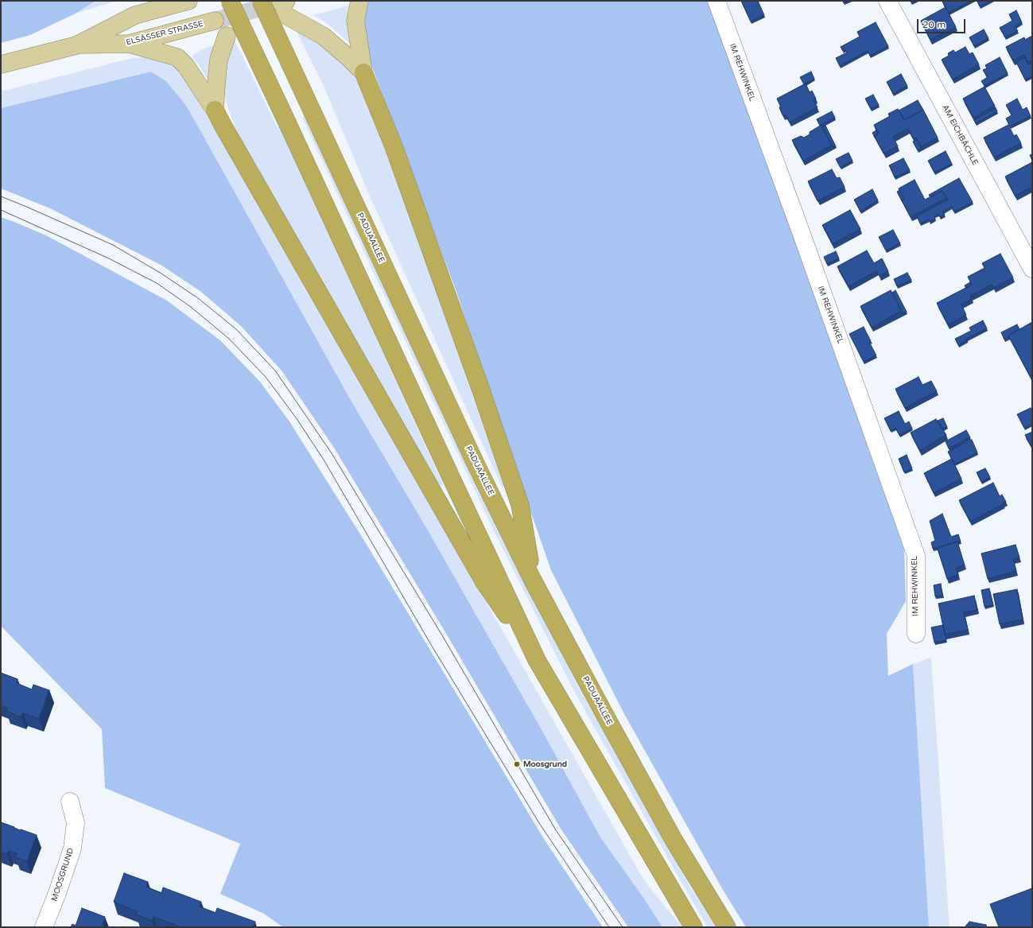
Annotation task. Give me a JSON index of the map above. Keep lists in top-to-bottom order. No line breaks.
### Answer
{"streets":{"highway":["PADUAALLEE"],"main road":["ELSÄSSER STRASSE"],"street":["IM REHWINKEL","AM EICHBÄCHLE","MOOSGRUND"]},"places":["Moosgrund"],"scale_bar":"20 m"}
